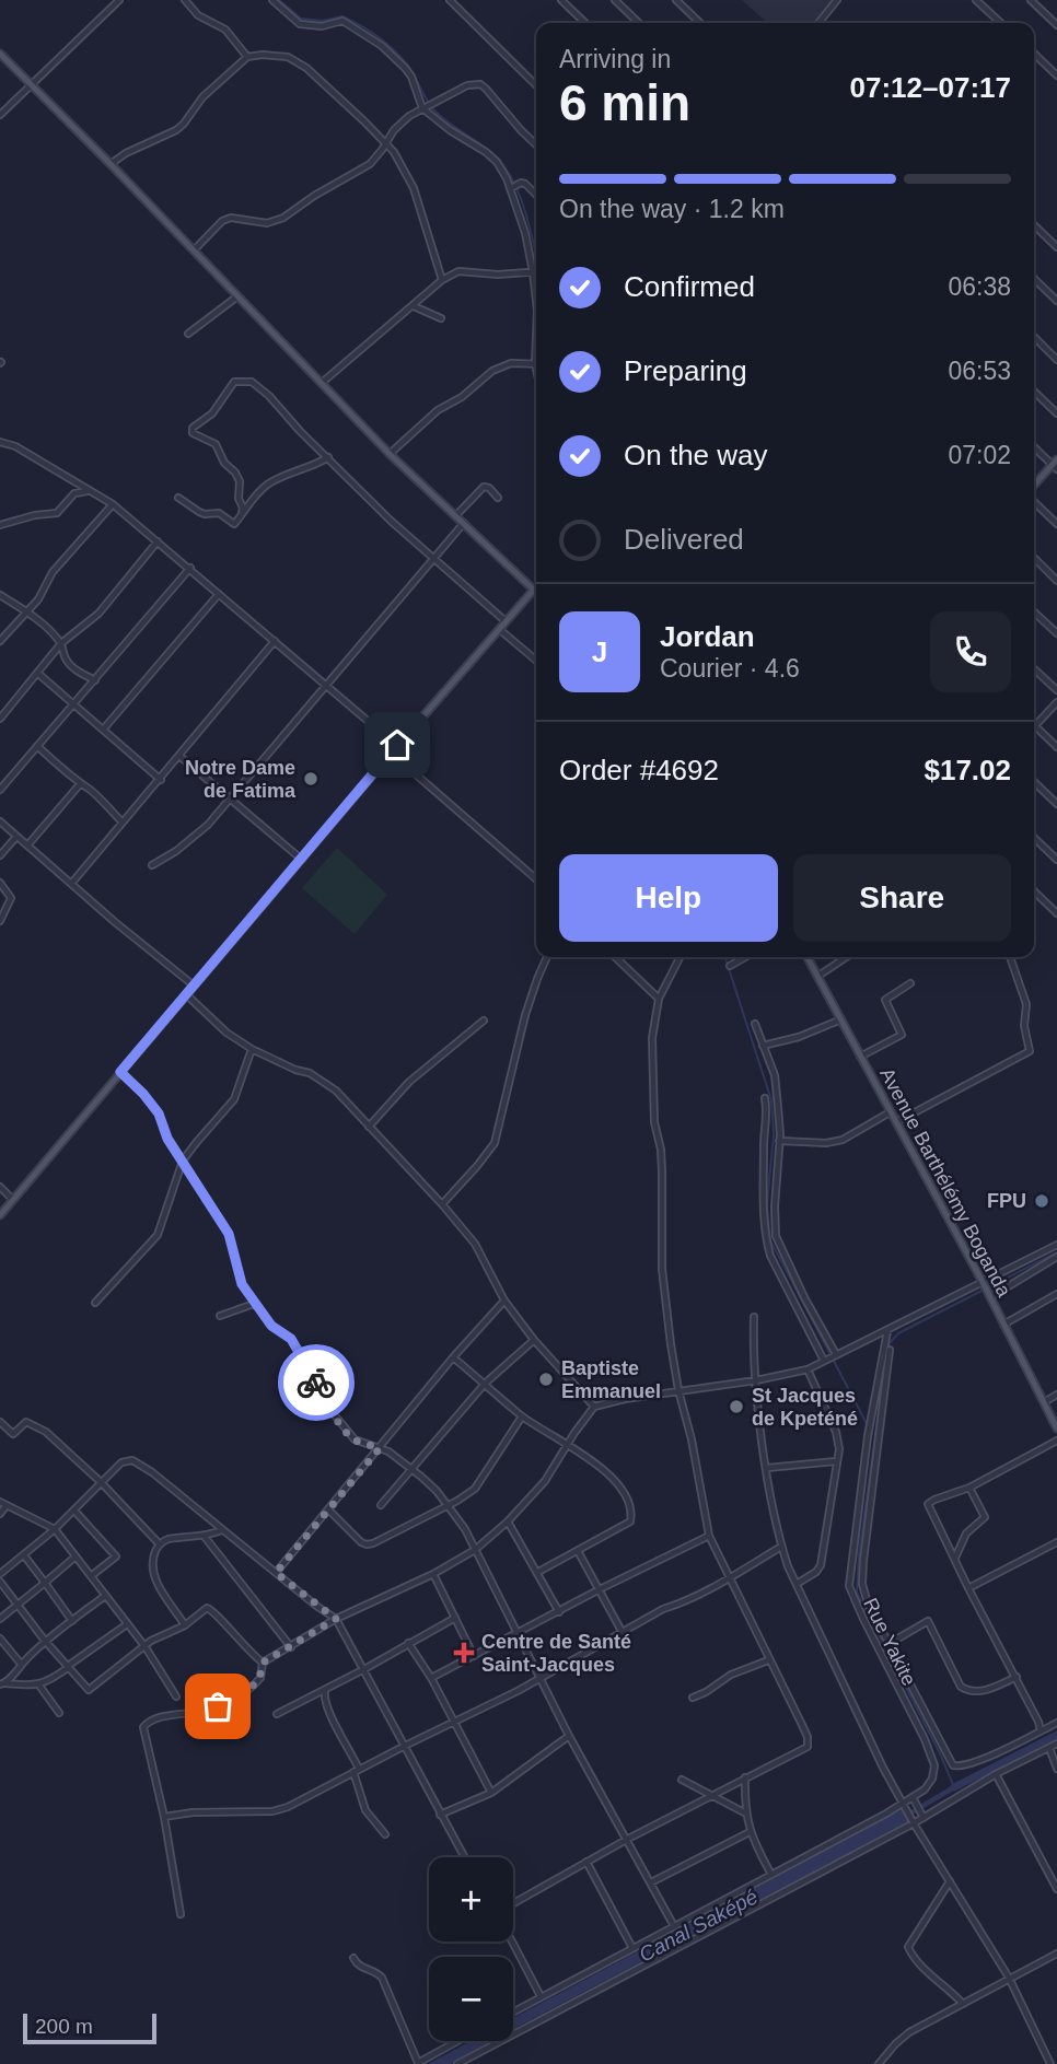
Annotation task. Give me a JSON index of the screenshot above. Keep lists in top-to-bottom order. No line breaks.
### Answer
{"streets":{"main road":["Avenue Barthélémy Boganda"],"street":["Rue Yakite"]},"water":["Canal Saképé"],"places":{"other":["Notre Dame de Fatima","FPU","Baptiste Emmanuel","St Jacques de Kpeténé"],"health":["Centre de Santé Saint-Jacques"]},"scale_bar":"200 m","page":{"heading":["6 min","Arriving in","07:12–07:17"],"panel":["Jordan","Courier · 4.6","Order #4692","$17.02"],"bar":"On the way · 1.2 km","list":[["Confirmed","06:38"],["Preparing","06:53"],["On the way","07:02"],"Delivered"],"round":"J","buttons":["Help","Share"],"map_buttons":["+","−"],"scale":"200 m"}}
